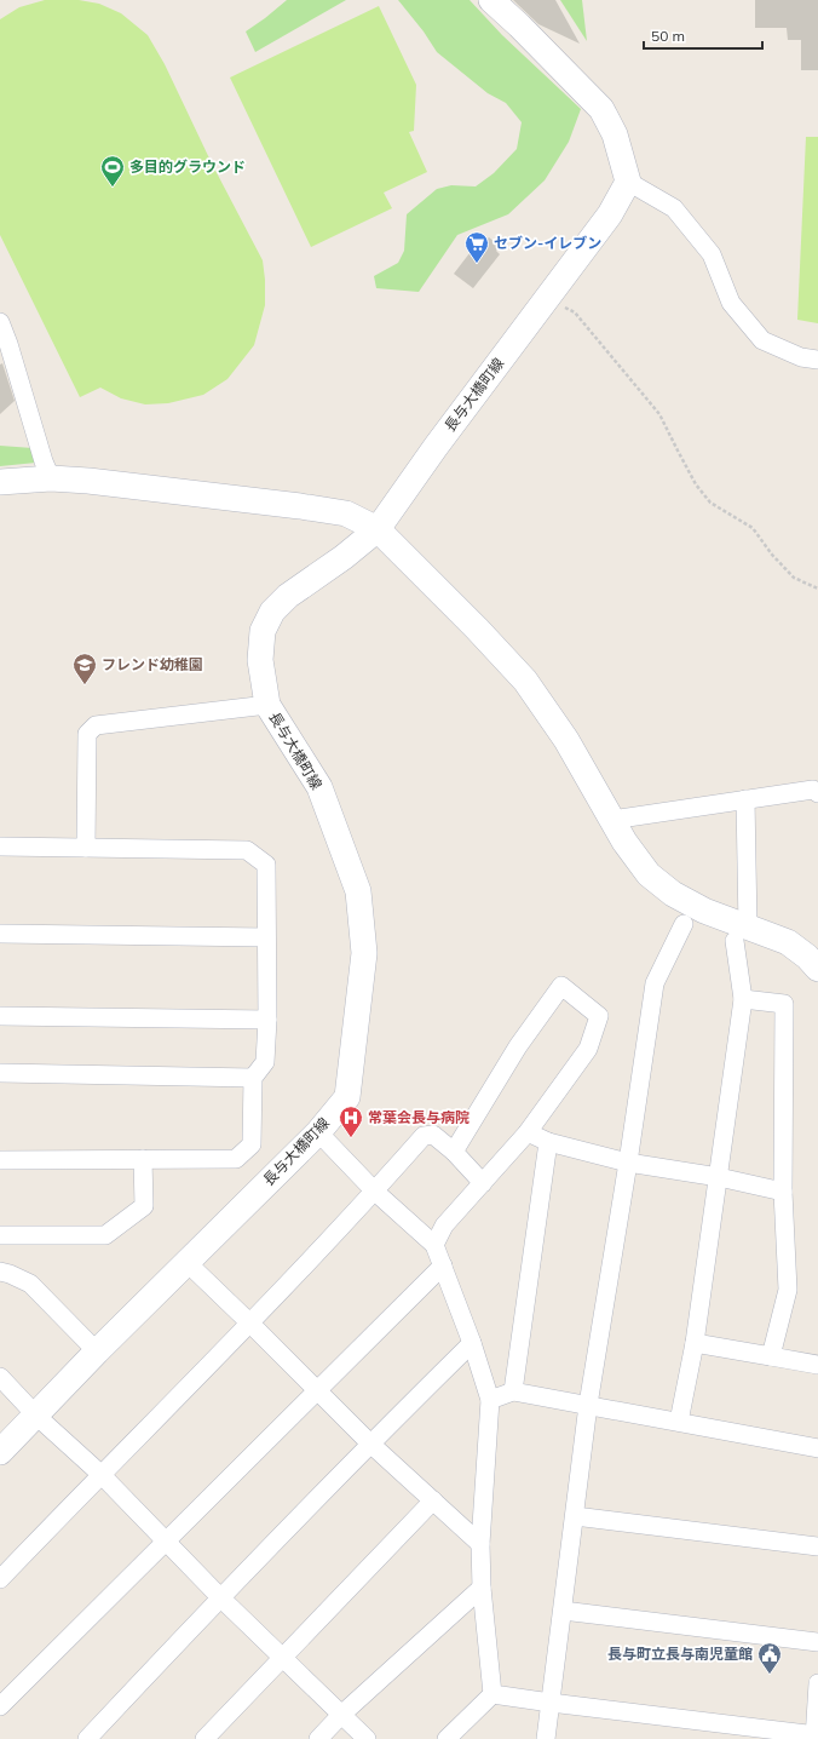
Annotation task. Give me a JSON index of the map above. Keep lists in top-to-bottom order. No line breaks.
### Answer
{"streets":{"main road":["長与大橋町線"]},"places":{"sports":["多目的グラウンド"],"supermarket":["セブン-イレブン"],"school or university":["フレンド幼稚園"],"hospital":["常葉会長与病院"],"public building":["長与町立長与南児童館"]},"scale_bar":"50 m"}
